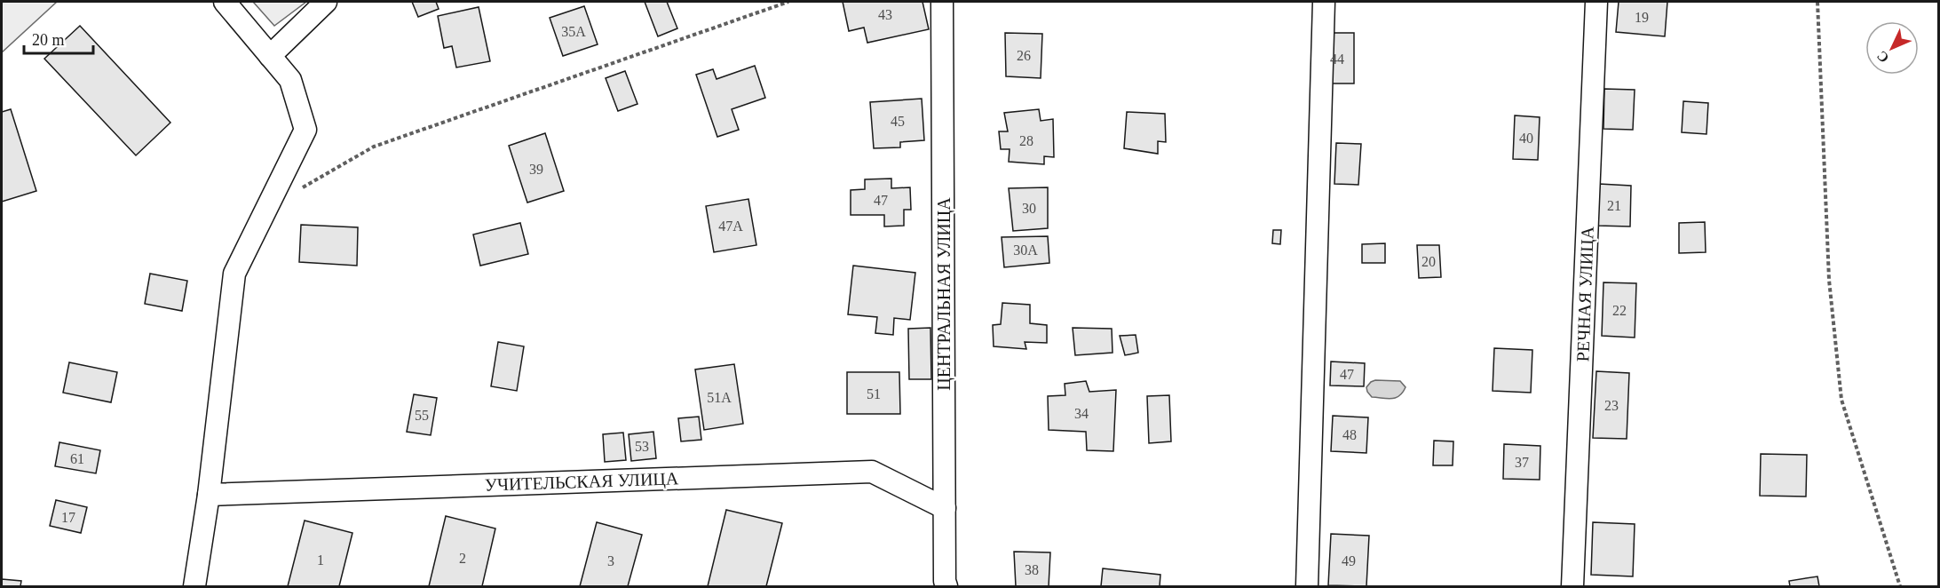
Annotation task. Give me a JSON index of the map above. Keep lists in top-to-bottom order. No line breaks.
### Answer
{"streets":{"street":["ЦЕНТРАЛЬНАЯ УЛИЦА","РЕЧНАЯ УЛИЦА","УЧИТЕЛЬСКАЯ УЛИЦА"]},"crossings":[["ЦЕНТРАЛЬНАЯ УЛИЦА","УЧИТЕЛЬСКАЯ УЛИЦА"]],"house_numbers":["43","19","35А","26","44","45","40","28","39","47","21","30","47А","30А","20","22","47","51","51А","23","34","55","48","53","61","37","17","2","1","3","49","38"],"scale_bar":"20 m","north":"bottom left"}
